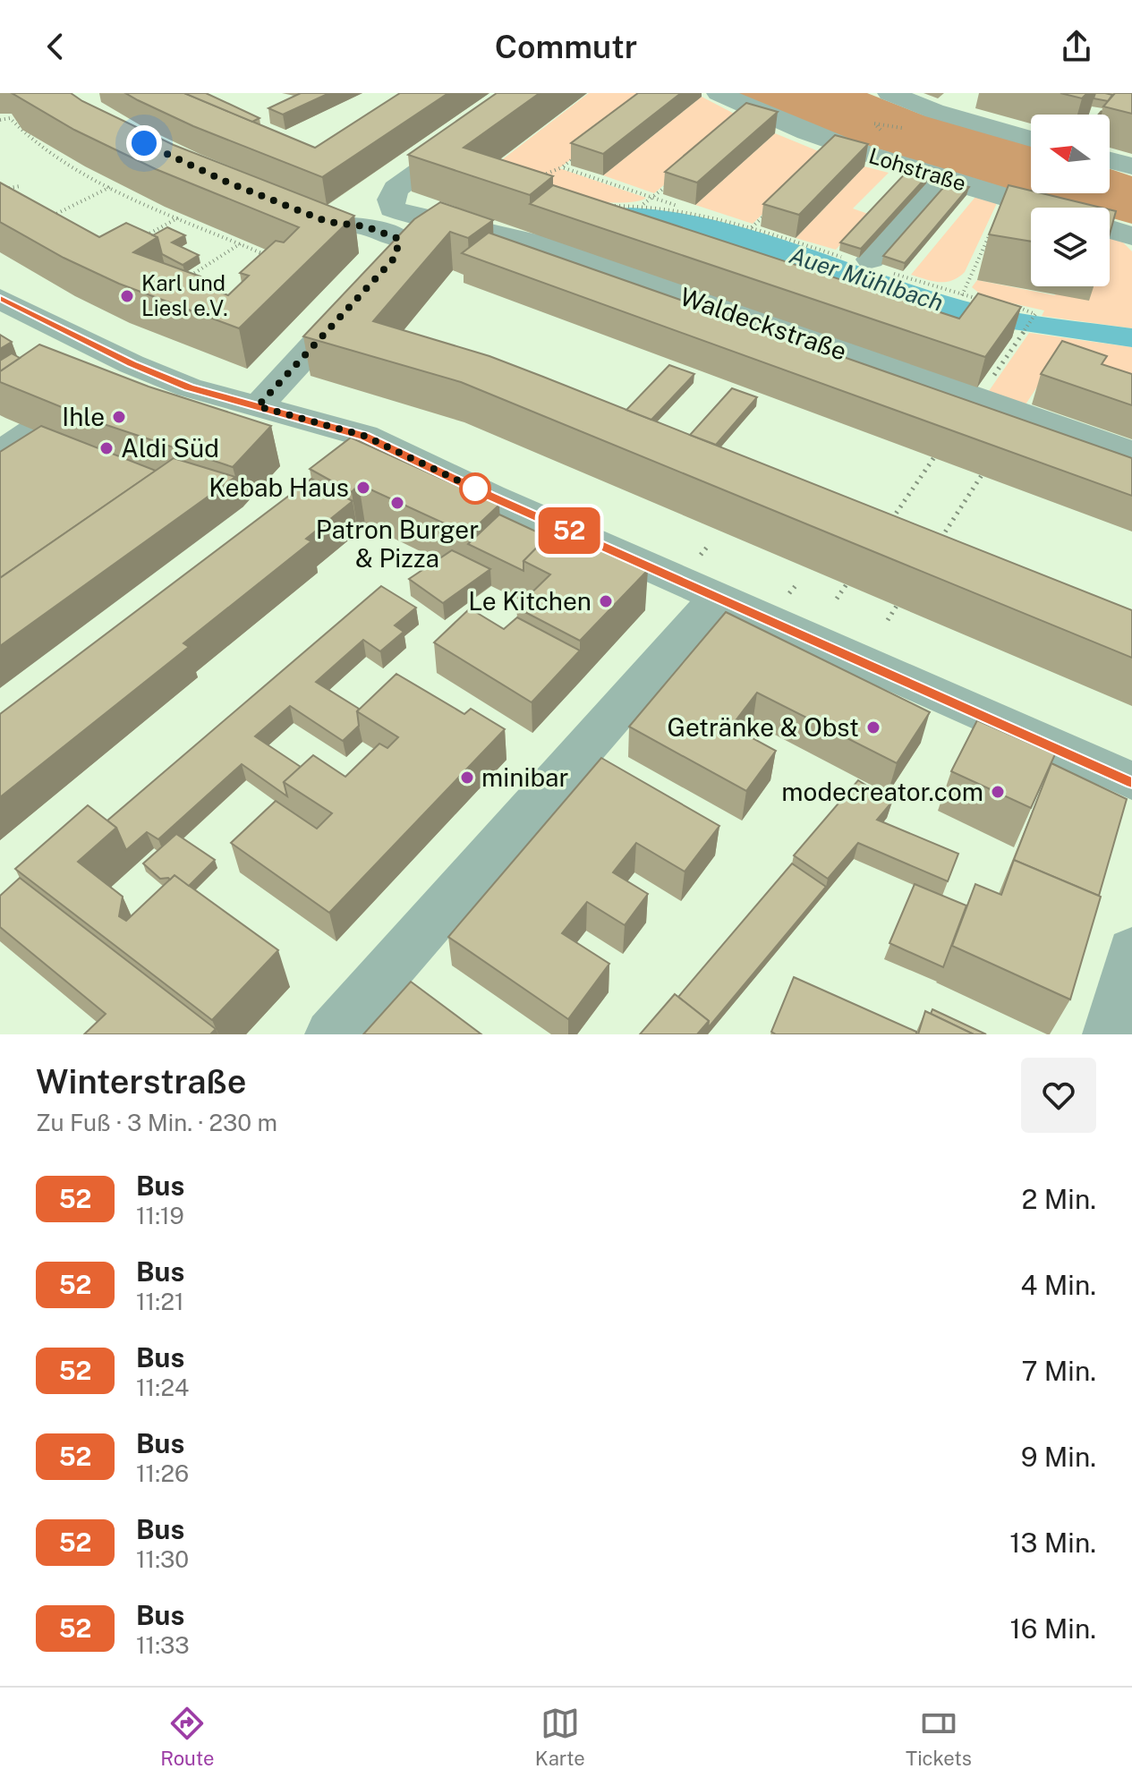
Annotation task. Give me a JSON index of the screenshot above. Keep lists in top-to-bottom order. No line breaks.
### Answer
{"streets":{"street":["Lohstraße","Waldeckstraße"]},"water":["Auer Mühlbach"],"places":["Karl und Liesl e.V.","Ihle","Aldi Süd","Kebab Haus","Patron Burger & Pizza","Le Kitchen","Getränke & Obst","minibar","modecreator.com"],"lines":["bus line 52"],"north":"left","page":{"header":"Commutr","on_map":"52","heading":["Winterstraße","Zu Fuß · 3 Min. · 230 m"],"list":[{"mark":"52","name":"Bus","note":"11:19","value":"2 Min."},{"mark":"52","name":"Bus","note":"11:21","value":"4 Min."},{"mark":"52","name":"Bus","note":"11:24","value":"7 Min."},{"mark":"52","name":"Bus","note":"11:26","value":"9 Min."},{"mark":"52","name":"Bus","note":"11:30","value":"13 Min."},{"mark":"52","name":"Bus","note":"11:33","value":"16 Min."}],"tabs":["Route","Karte","Tickets"]}}
